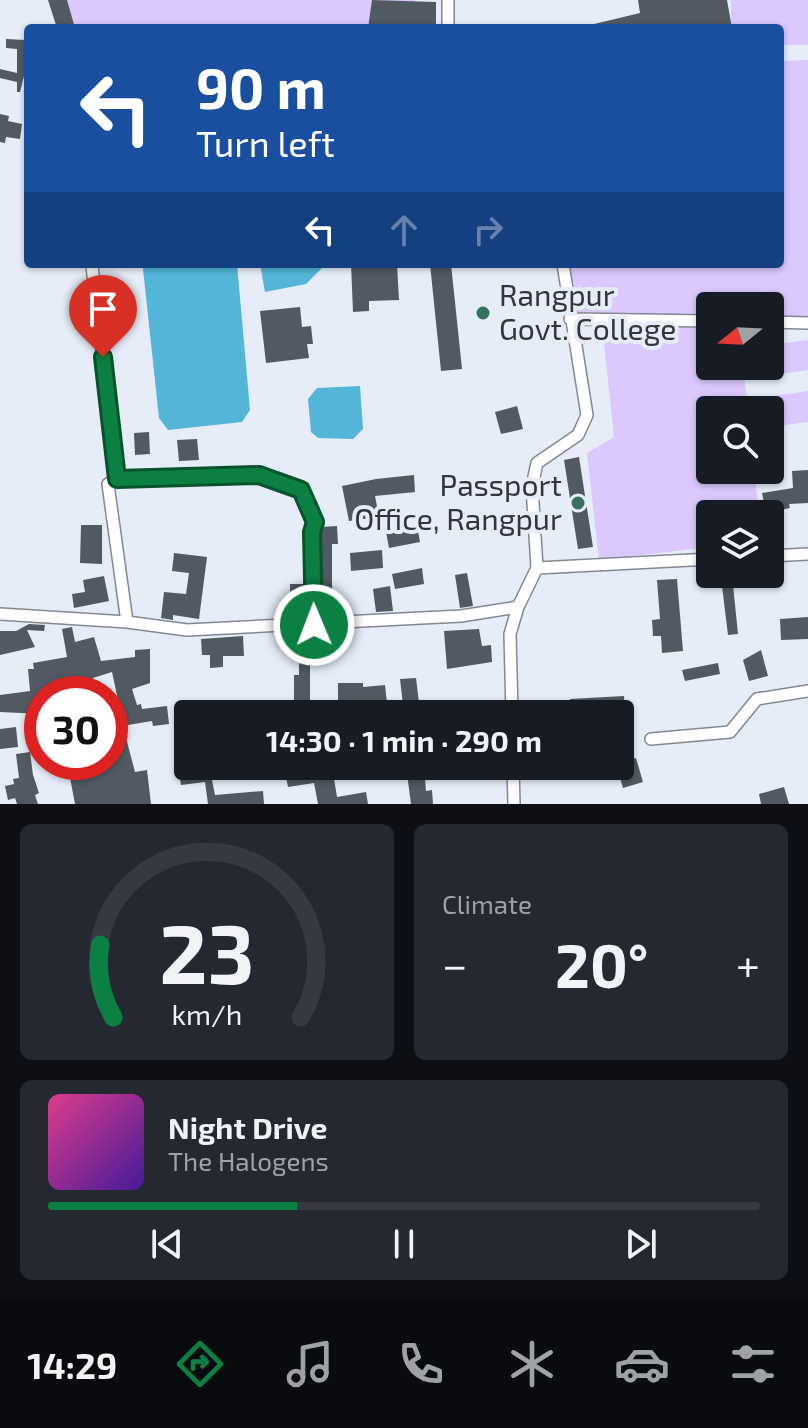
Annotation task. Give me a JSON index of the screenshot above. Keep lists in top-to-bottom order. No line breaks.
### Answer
{"places":["Rangpur Govt. College","Passport Office, Rangpur"],"north":"left","page":{"turn":["90 m","Turn left"],"limit":"30","trip":"14:30 · 1 min · 290 m","tile":"Climate","heat":["−","20°","+"],"song":["Night Drive","The Halogens"],"tabs":"14:29","gauge":["23","km/h"]}}
